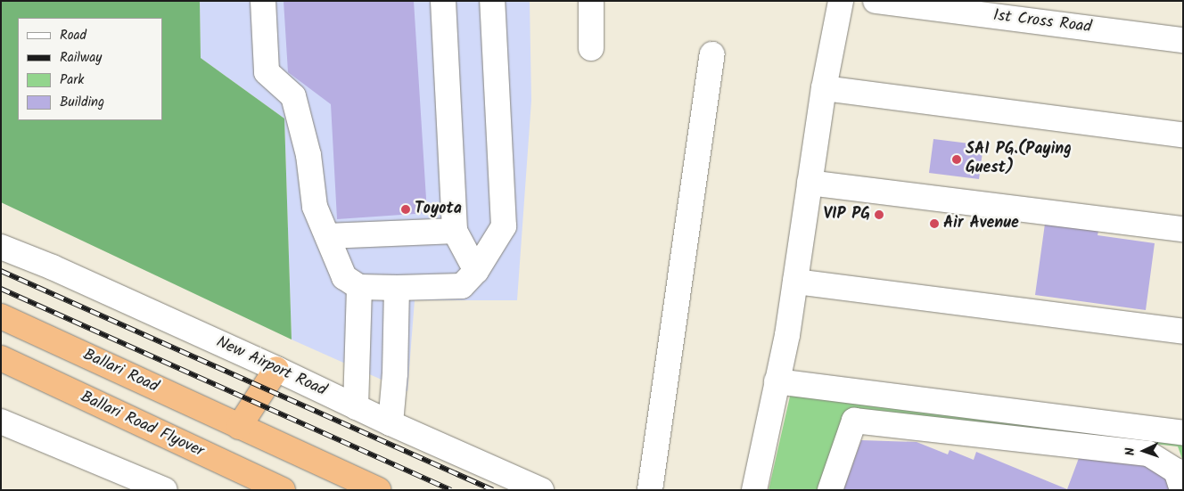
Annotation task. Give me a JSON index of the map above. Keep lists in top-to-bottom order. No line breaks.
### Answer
{"streets":{"highway":["Ballari Road","Ballari Road Flyover"],"street":["1st Cross Road","New Airport Road"]},"places":["SAI PG.(Paying Guest)","Toyota","VIP PG","Air Avenue"],"legend":["Road","Railway","Park","Building"],"north":"left"}
